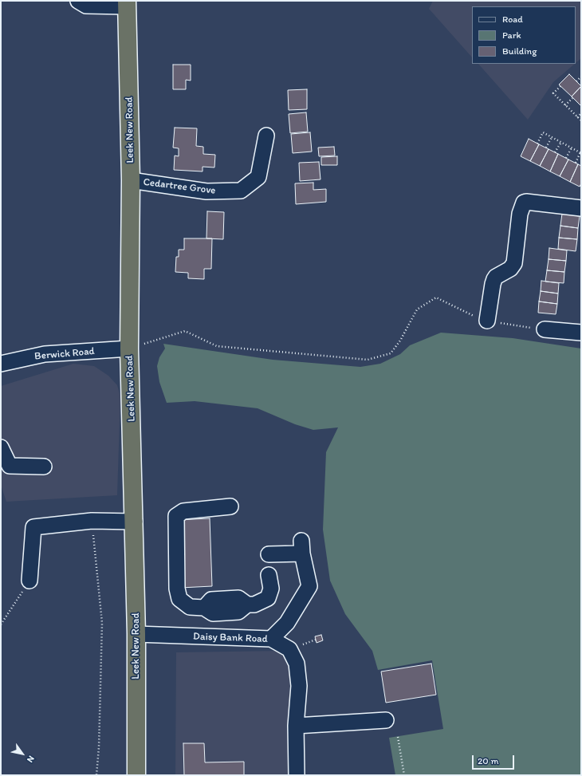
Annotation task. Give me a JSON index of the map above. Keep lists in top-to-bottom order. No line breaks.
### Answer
{"streets":{"highway":["Leek New Road"],"street":["Cedartree Grove","Berwick Road","Daisy Bank Road"]},"crossings":[["Leek New Road","Cedartree Grove"],["Leek New Road","Berwick Road"],["Leek New Road","Daisy Bank Road"]],"legend":["Road","Park","Building"],"scale_bar":"20 m","north":"bottom right"}
